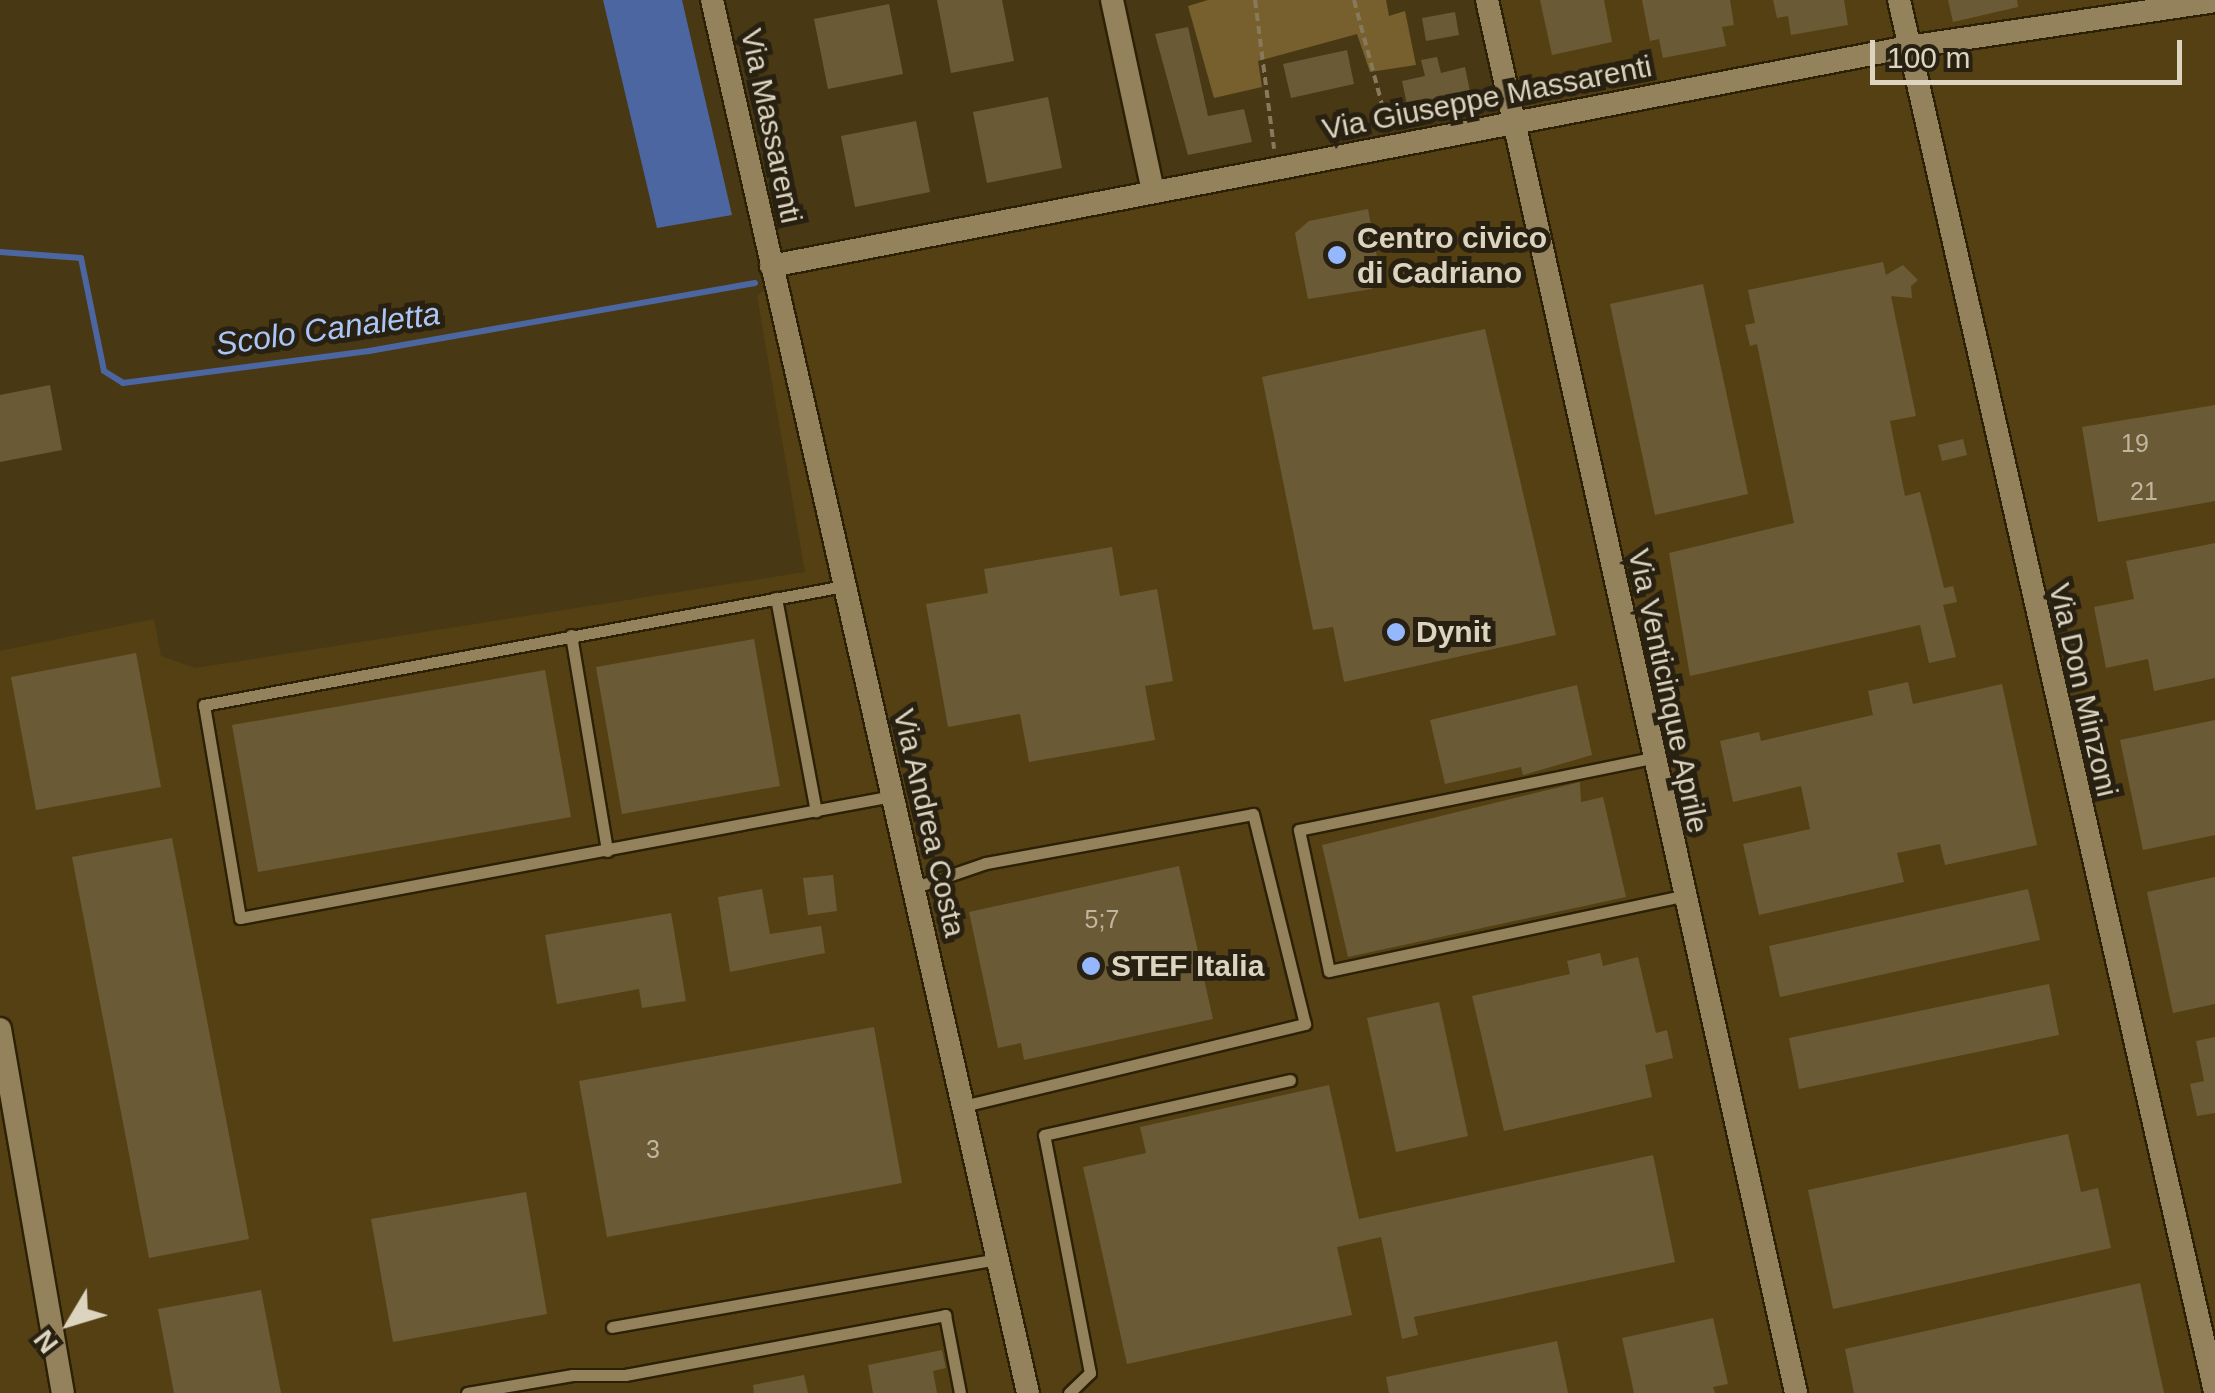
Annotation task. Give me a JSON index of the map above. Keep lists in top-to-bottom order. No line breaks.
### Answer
{"streets":{"street":["Via Giuseppe Massarenti","Via Massarenti","Via Don Minzoni","Via Venticinque Aprile","Via Andrea Costa"]},"crossings":[["Via Giuseppe Massarenti","Via Massarenti"],["Via Giuseppe Massarenti","Via Don Minzoni"],["Via Giuseppe Massarenti","Via Venticinque Aprile"],["Via Giuseppe Massarenti","Via Andrea Costa"],["Via Massarenti","Via Andrea Costa"]],"water":["Scolo Canaletta"],"places":["Centro civico di Cadriano","Dynit","STEF Italia"],"house_numbers":["19","21","5;7","3"],"scale_bar":"100 m","north":"bottom left"}
